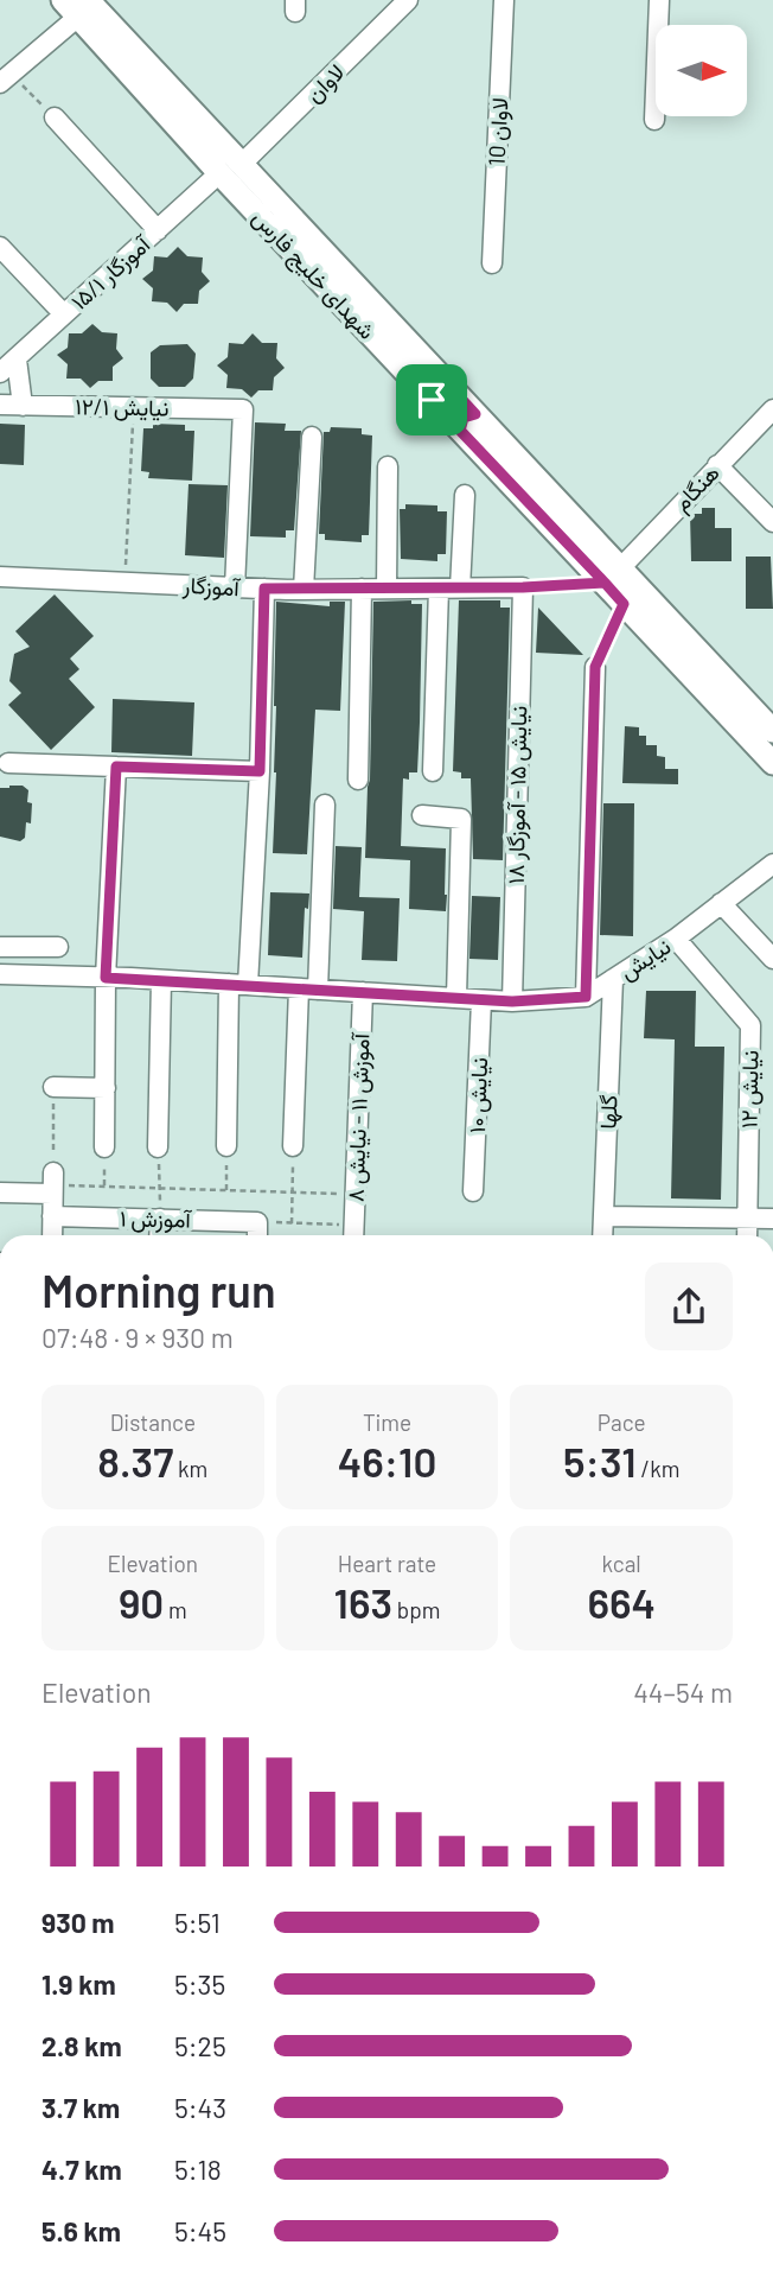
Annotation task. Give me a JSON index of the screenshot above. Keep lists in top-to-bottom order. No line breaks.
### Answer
{"streets":{"main road":["شهدای خلیج فارس"],"street":["لاوان","لاوان 10","آموزگار ۱۵/۱","نیایش ۱۲/۱","هنگام","آموزگار","نیایش ۱۵ - آموزگار ۱۸","نیایش","نیایش ۱۲","نیایش ۱۰","گلها","آموزش ۱۱ - نیایش ۸","آموزش ۱"]},"crossings":[["لاوان","آموزگار ۱۵/۱"],["لاوان","شهدای خلیج فارس"],["آموزگار ۱۵/۱","شهدای خلیج فارس"],["شهدای خلیج فارس","هنگام"],["نیایش ۱۲/۱","آموزگار"],["آموزگار","نیایش ۱۵ - آموزگار ۱۸"],["نیایش ۱۵ - آموزگار ۱۸","نیایش"],["نیایش","نیایش ۱۲"],["نیایش","نیایش ۱۰"],["نیایش","گلها"],["نیایش","آموزش ۱۱ - نیایش ۸"]],"north":"right","page":{"heading":["Morning run","07:48 · 9 × 930 m"],"stats":[["Distance","8.37 km"],["Time","46:10"],["Pace","5:31 /km"],["Elevation","90 m"],["Heart rate","163 bpm"],["kcal","664"]],"chart":["Elevation","44–54 m"],"list":[{"name":"930 m","note":"5:51"},{"name":"1.9 km","note":"5:35"},{"name":"2.8 km","note":"5:25"},{"name":"3.7 km","note":"5:43"},{"name":"4.7 km","note":"5:18"},{"name":"5.6 km","note":"5:45"}]}}
